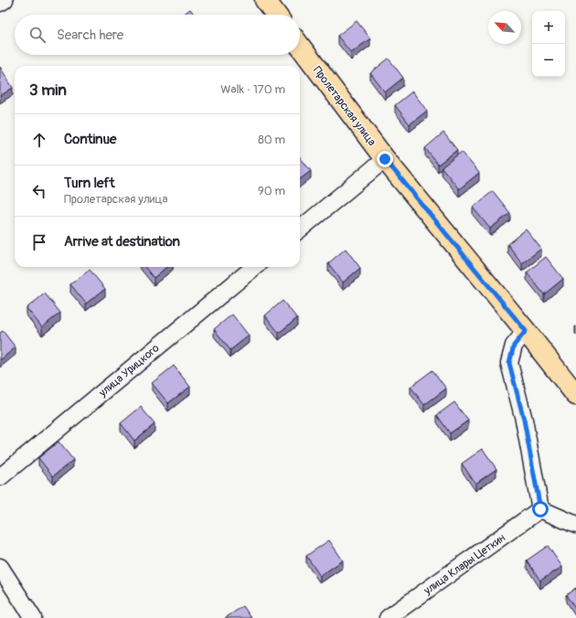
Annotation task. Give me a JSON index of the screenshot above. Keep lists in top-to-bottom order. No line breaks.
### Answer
{"streets":{"main road":["Пролетарская улица"],"street":["улица Урицкого","улица Клары Цеткин"]},"north":"top left","page":{"map_buttons":["+","−"],"search":"Search here","heading":["3 min","Walk · 170 m"],"list":[["Continue","80 m"],["Turn left","Пролетарская улица","90 m"],"Arrive at destination"]}}
